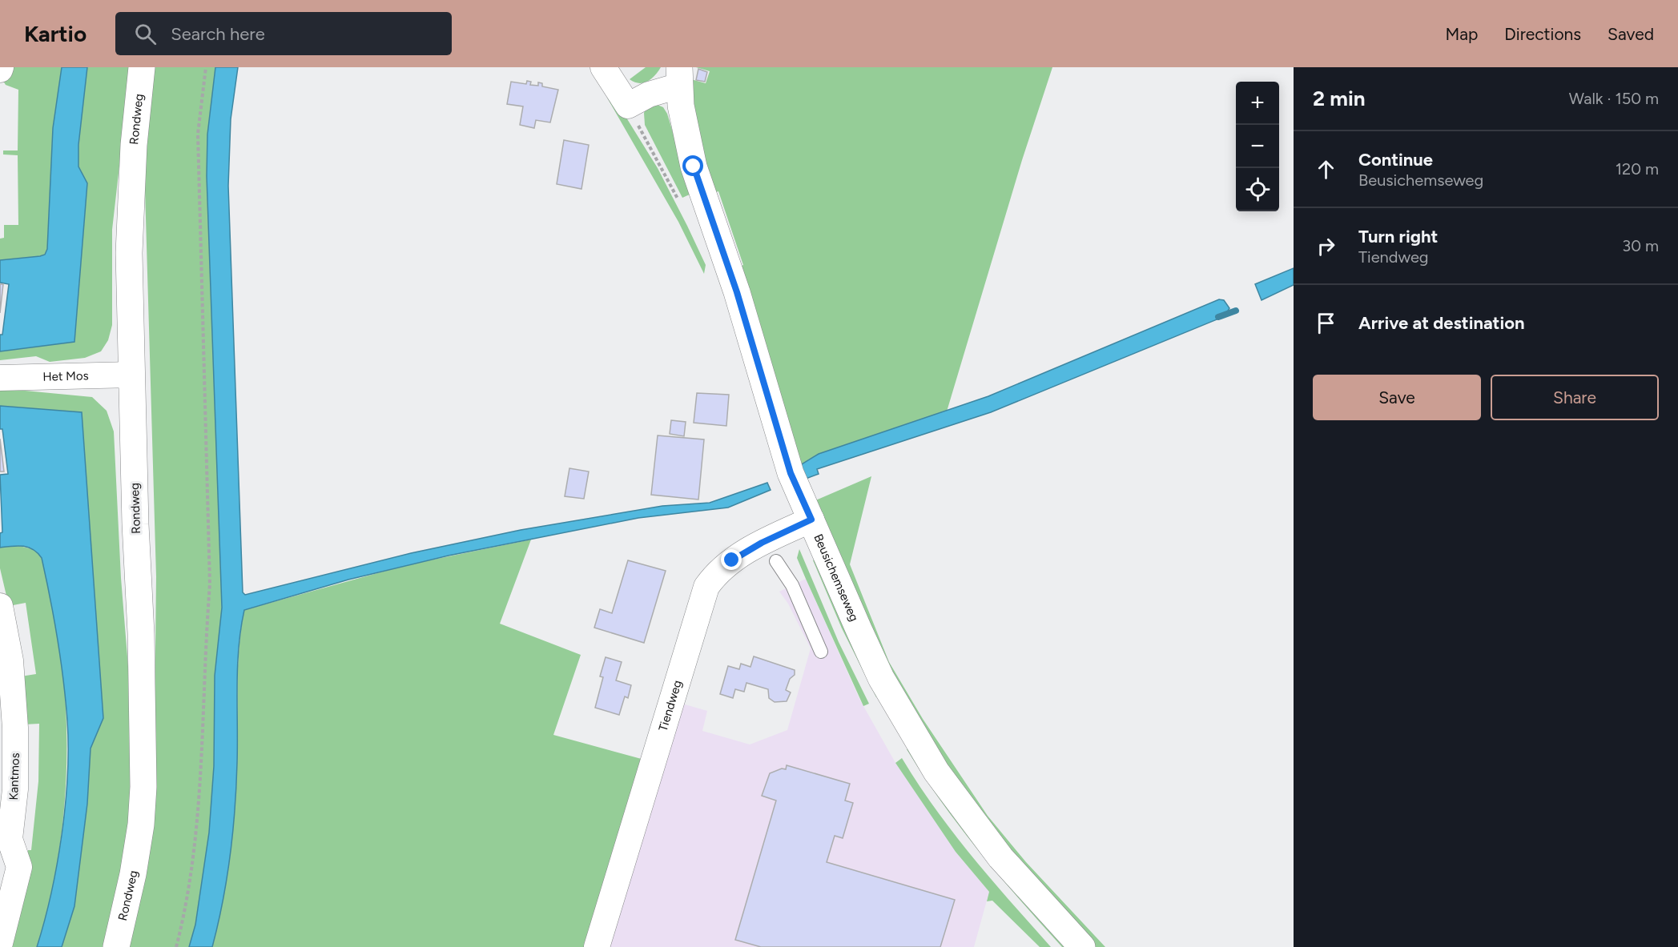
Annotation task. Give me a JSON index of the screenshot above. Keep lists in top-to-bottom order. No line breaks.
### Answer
{"streets":{"street":["Rondweg","Het Mos","Beusichemseweg","Tiendweg","Kantmos"]},"crossings":[["Rondweg","Het Mos"],["Beusichemseweg","Tiendweg"]],"page":{"header":"Kartio","search":"Search here","nav":["Map","Directions","Saved"],"heading":["2 min","Walk · 150 m"],"map_buttons":["+","−"],"list":[["Continue","Beusichemseweg","120 m"],["Turn right","Tiendweg","30 m"],"Arrive at destination"],"buttons":["Save","Share"]}}
